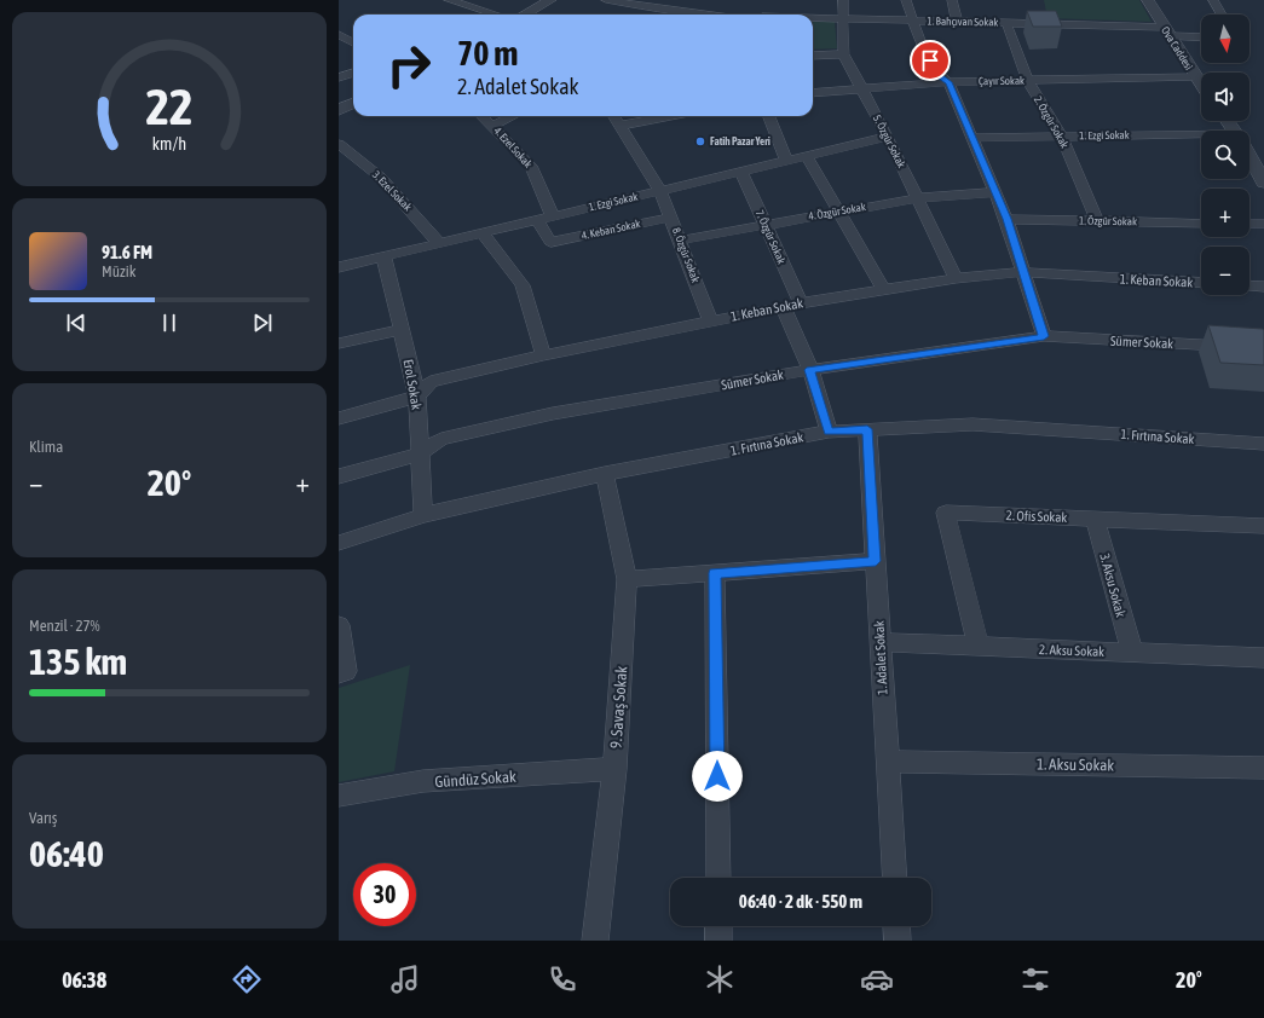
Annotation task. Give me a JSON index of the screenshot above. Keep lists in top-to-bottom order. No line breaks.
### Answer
{"streets":{"street":["1. Bahçıvan Sokak","Ova Caddesi","Çayır Sokak","2. Özgür Sokak","1. Ezgi Sokak","5. Özgür Sokak","4. Ezel Sokak","3. Ezel Sokak","4. Özgür Sokak","1. Özgür Sokak","4. Keban Sokak","7. Özgür Sokak","8. Özgür Sokak","1. Keban Sokak","Sümer Sokak","Erol Sokak","1. Fırtına Sokak","2. Ofis Sokak","3. Aksu Sokak","2. Aksu Sokak","1. Adalet Sokak","9. Savaş Sokak","1. Aksu Sokak","Gündüz Sokak"]},"crossings":[["1. Bahçıvan Sokak","Ova Caddesi"],["1. Bahçıvan Sokak","2. Özgür Sokak"],["1. Bahçıvan Sokak","5. Özgür Sokak"],["Ova Caddesi","Çayır Sokak"],["Çayır Sokak","2. Özgür Sokak"],["Çayır Sokak","5. Özgür Sokak"],["2. Özgür Sokak","1. Ezgi Sokak"],["2. Özgür Sokak","1. Özgür Sokak"],["1. Ezgi Sokak","5. Özgür Sokak"],["1. Ezgi Sokak","4. Ezel Sokak"],["1. Ezgi Sokak","3. Ezel Sokak"],["1. Ezgi Sokak","4. Keban Sokak"],["1. Ezgi Sokak","7. Özgür Sokak"],["1. Ezgi Sokak","8. Özgür Sokak"],["1. Ezgi Sokak","Erol Sokak"],["5. Özgür Sokak","4. Özgür Sokak"],["5. Özgür Sokak","1. Keban Sokak"],["4. Özgür Sokak","7. Özgür Sokak"],["4. Özgür Sokak","8. Özgür Sokak"],["4. Keban Sokak","8. Özgür Sokak"],["7. Özgür Sokak","1. Keban Sokak"],["8. Özgür Sokak","1. Keban Sokak"],["1. Keban Sokak","Erol Sokak"],["Sümer Sokak","Erol Sokak"],["Erol Sokak","1. Fırtına Sokak"],["1. Fırtına Sokak","1. Adalet Sokak"],["1. Fırtına Sokak","9. Savaş Sokak"],["2. Ofis Sokak","3. Aksu Sokak"],["2. Ofis Sokak","2. Aksu Sokak"],["3. Aksu Sokak","2. Aksu Sokak"],["2. Aksu Sokak","1. Adalet Sokak"],["1. Adalet Sokak","1. Aksu Sokak"],["9. Savaş Sokak","Gündüz Sokak"]],"places":["Fatih Pazar Yeri"],"north":"bottom","page":{"map_buttons":["+","−"],"turn":["70 m","2. Adalet Sokak"],"song":["91.6 FM","Müzik"],"tile":["Klima",["Menzil · 27%","135 km"],["Varış","06:40"]],"heat":["−","20°","+"],"limit":"30","trip":"06:40 · 2 dk · 550 m","tabs":["06:38","20°"],"gauge":["22","km/h"]}}
